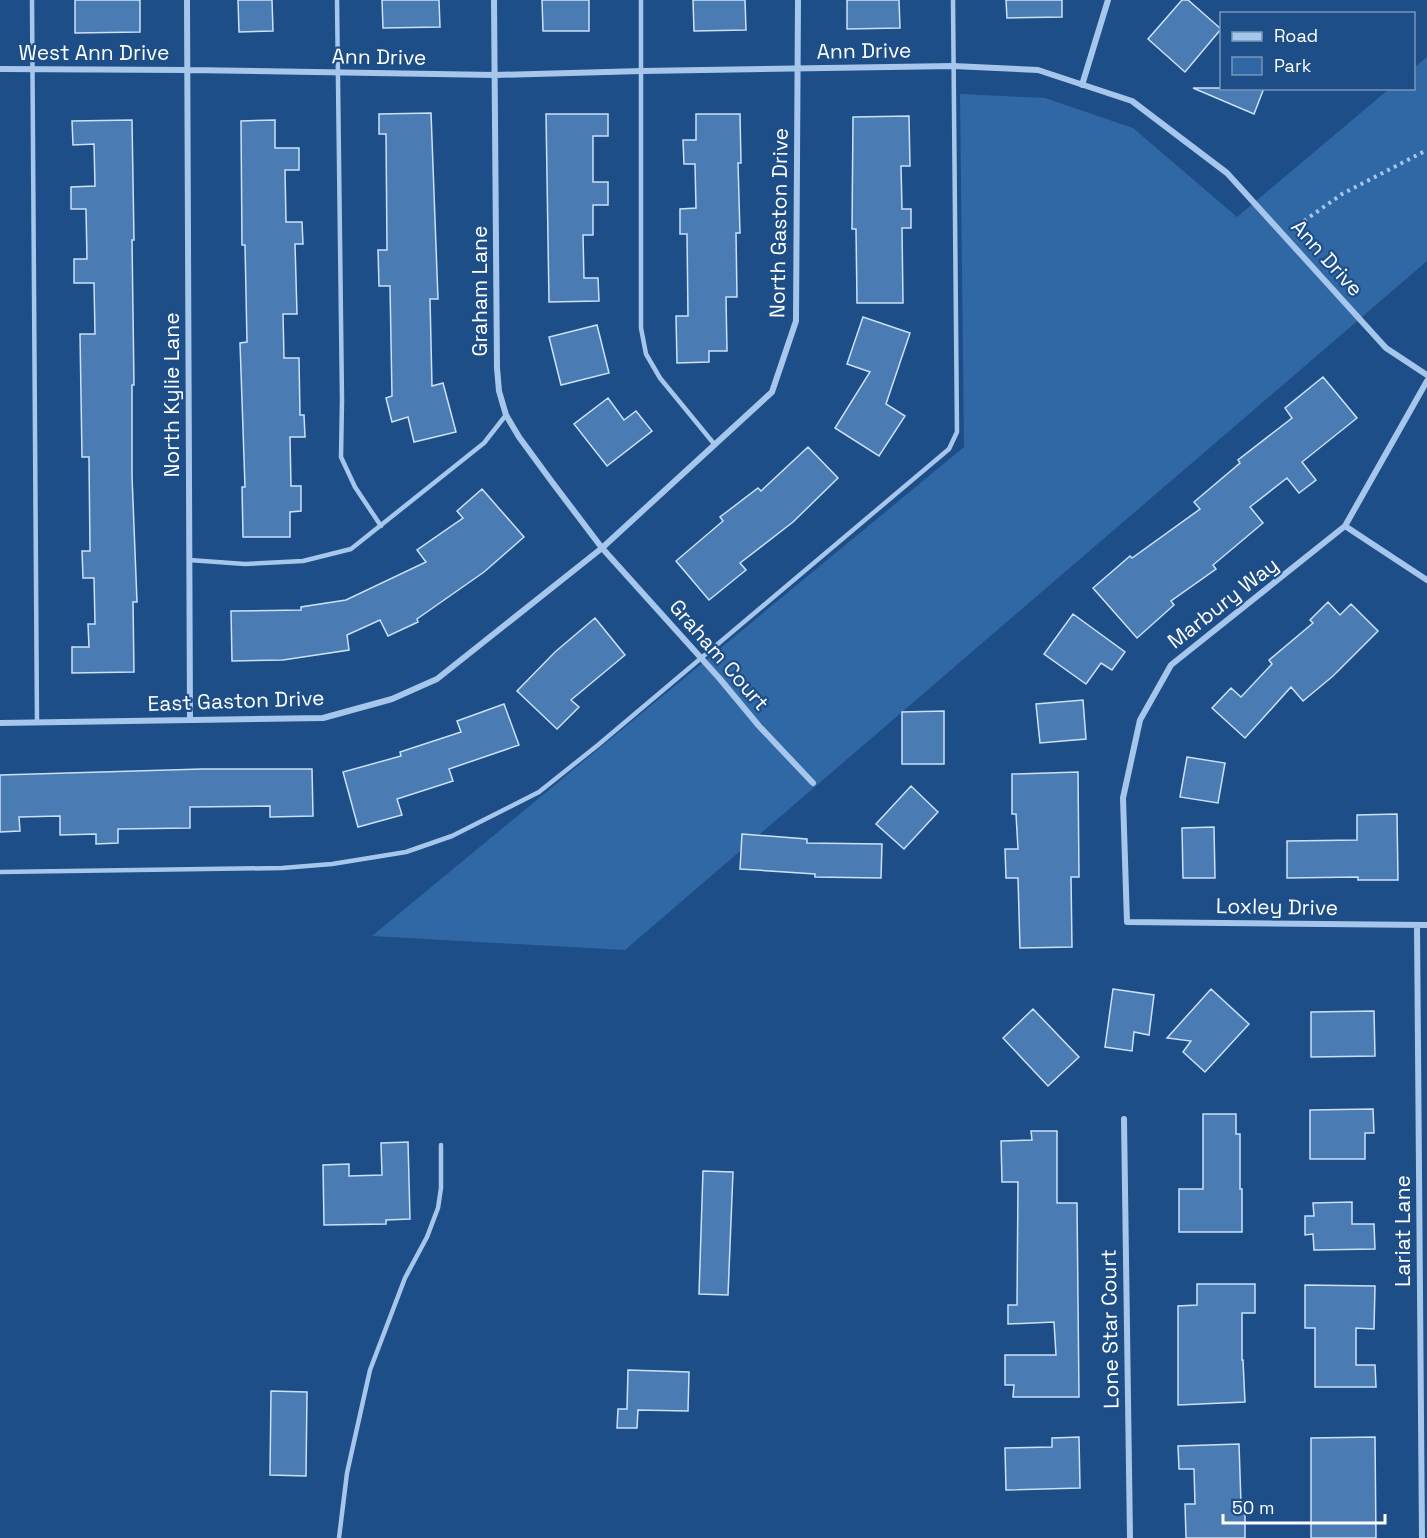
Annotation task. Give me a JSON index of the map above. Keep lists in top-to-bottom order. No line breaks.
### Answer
{"streets":{"street":["Ann Drive","West Ann Drive","North Gaston Drive","Graham Lane","North Kylie Lane","Marbury Way","Graham Court","East Gaston Drive","Loxley Drive","Lariat Lane","Lone Star Court"]},"crossings":[["Ann Drive","West Ann Drive"],["Ann Drive","North Gaston Drive"],["Ann Drive","Graham Lane"],["Ann Drive","North Kylie Lane"],["West Ann Drive","North Kylie Lane"],["North Gaston Drive","Graham Lane"],["North Gaston Drive","Graham Court"],["North Gaston Drive","East Gaston Drive"],["Graham Lane","Graham Court"],["Graham Lane","East Gaston Drive"],["North Kylie Lane","East Gaston Drive"],["Marbury Way","Loxley Drive"],["Graham Court","East Gaston Drive"],["Loxley Drive","Lariat Lane"]],"legend":["Road","Park"],"scale_bar":"50 m"}
